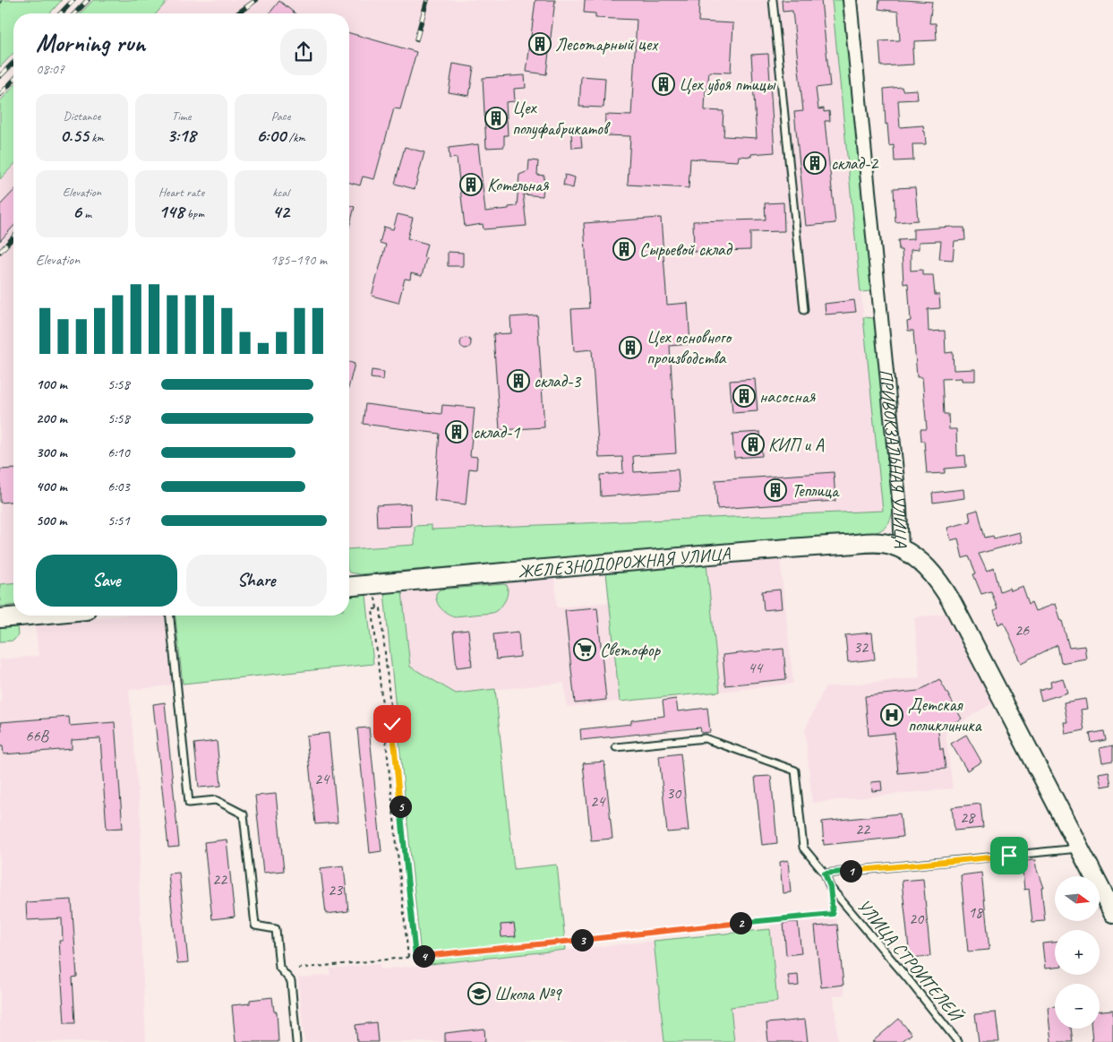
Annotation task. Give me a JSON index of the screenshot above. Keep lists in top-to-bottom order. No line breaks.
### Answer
{"streets":{"main road":["ПРИВОКЗАЛЬНАЯ УЛИЦА","ЖЕЛЕЗНОДОРОЖНАЯ УЛИЦА"],"lane":["УЛИЦА СТРОИТЕЛЕЙ"]},"crossings":[["ПРИВОКЗАЛЬНАЯ УЛИЦА","ЖЕЛЕЗНОДОРОЖНАЯ УЛИЦА"],["ПРИВОКЗАЛЬНАЯ УЛИЦА","УЛИЦА СТРОИТЕЛЕЙ"]],"places":{"building":["Лесотарный цех","Цех убоя птицы","Цех полуфабрикатов","склад-2","Котельная","Сырьевой склад","Цех основного производства","склад-3","насосная","склад-1","КИП и А","Теплица"],"supermarket":["Светофор"],"hospital":["Детская поликлиника"],"school or university":["Школа №9"]},"house_numbers":["26","32","44","66В","24","30","24","28","22","22","23","18","20"],"north":"right","page":{"heading":["Morning run","08:07"],"stats":[["Distance","0.55 km"],["Time","3:18"],["Pace","6:00 /km"],["Elevation","6 m"],["Heart rate","148 bpm"],["kcal","42"]],"chart":["Elevation","185–190 m"],"list":[{"name":"100 m","note":"5:58"},{"name":"200 m","note":"5:58"},{"name":"300 m","note":"6:10"},{"name":"400 m","note":"6:03"},{"name":"500 m","note":"5:51"}],"buttons":["Save","Share"],"pins":["5","1","2","3","4"],"map_buttons":["+","−"]}}
